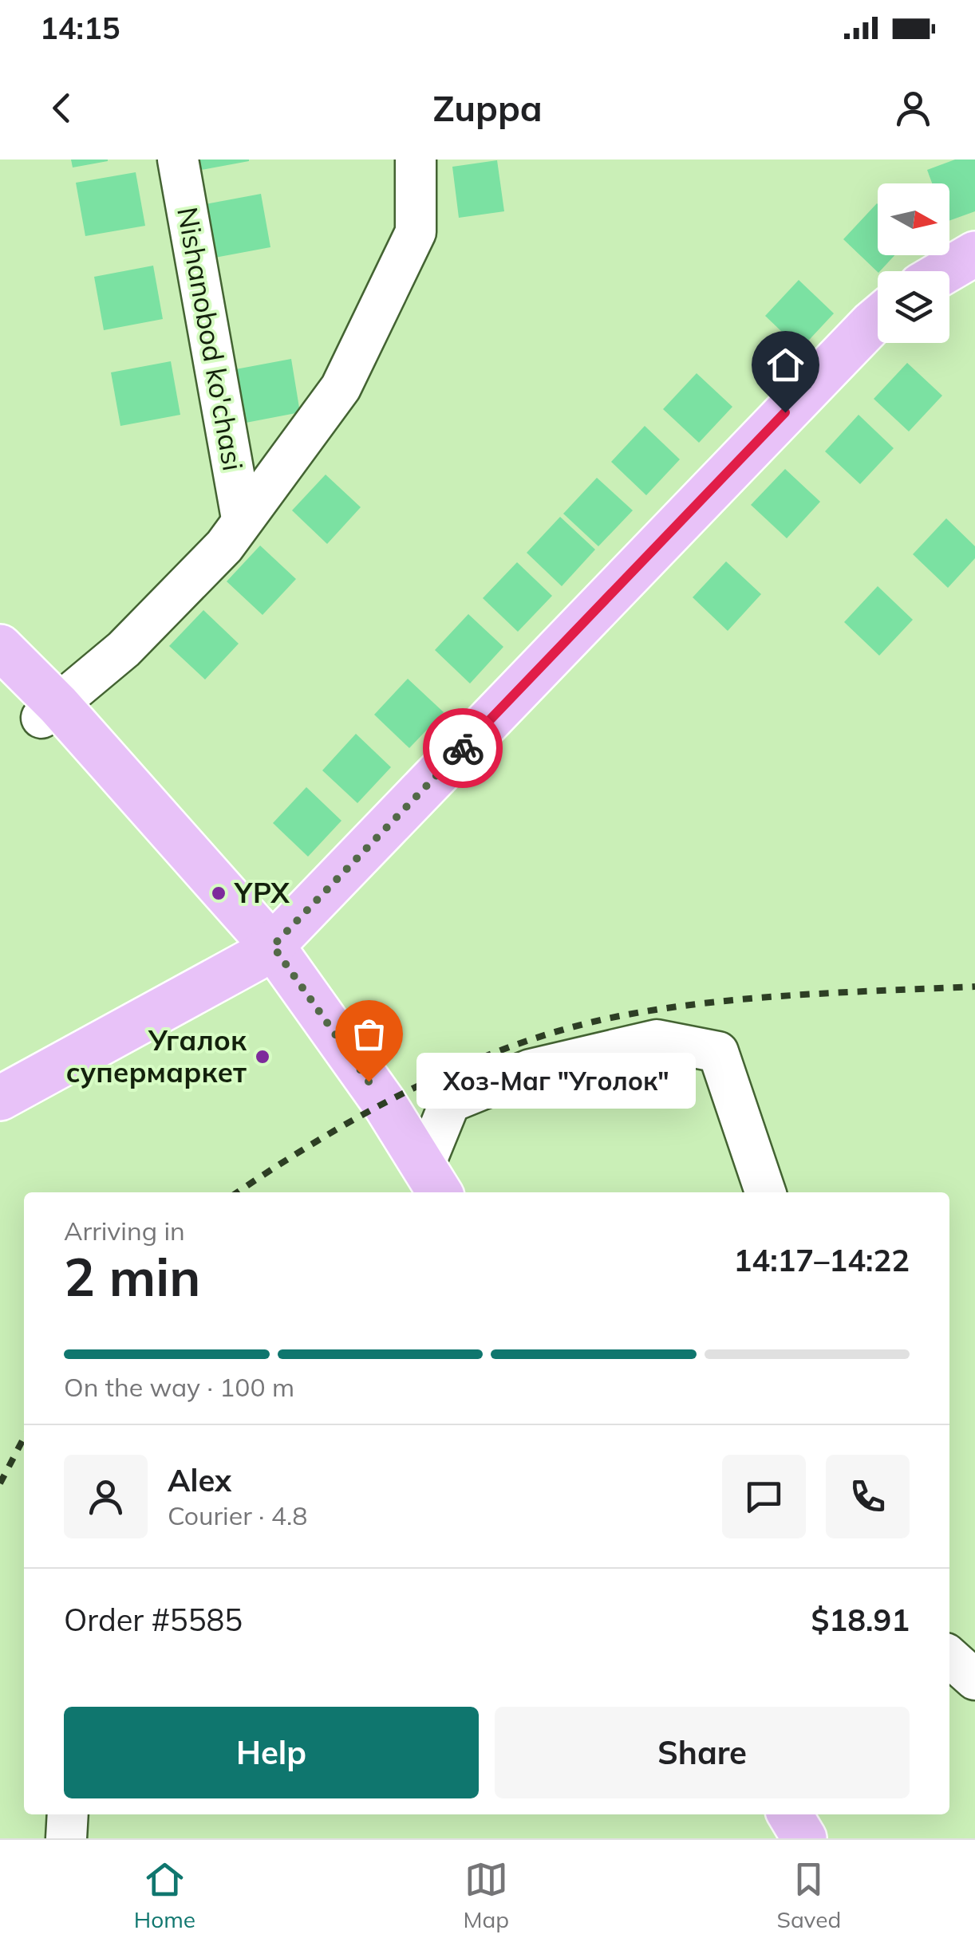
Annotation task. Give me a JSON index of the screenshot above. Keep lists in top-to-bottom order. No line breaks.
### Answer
{"streets":{"street":["Nishanobod ko'chasi"]},"places":["YPX","Угалок супермаркет","Хоз-Маг \"Уголок\""],"north":"right","page":{"status":"14:15","header":"Zuppa","bubble":"Хоз-Маг \"Уголок\"","heading":["2 min","Arriving in","14:17–14:22"],"panel":["Alex","Courier · 4.8","Order #5585","$18.91"],"bar":"On the way · 100 m","buttons":["Help","Share"],"tabs":["Home","Map","Saved"]}}
